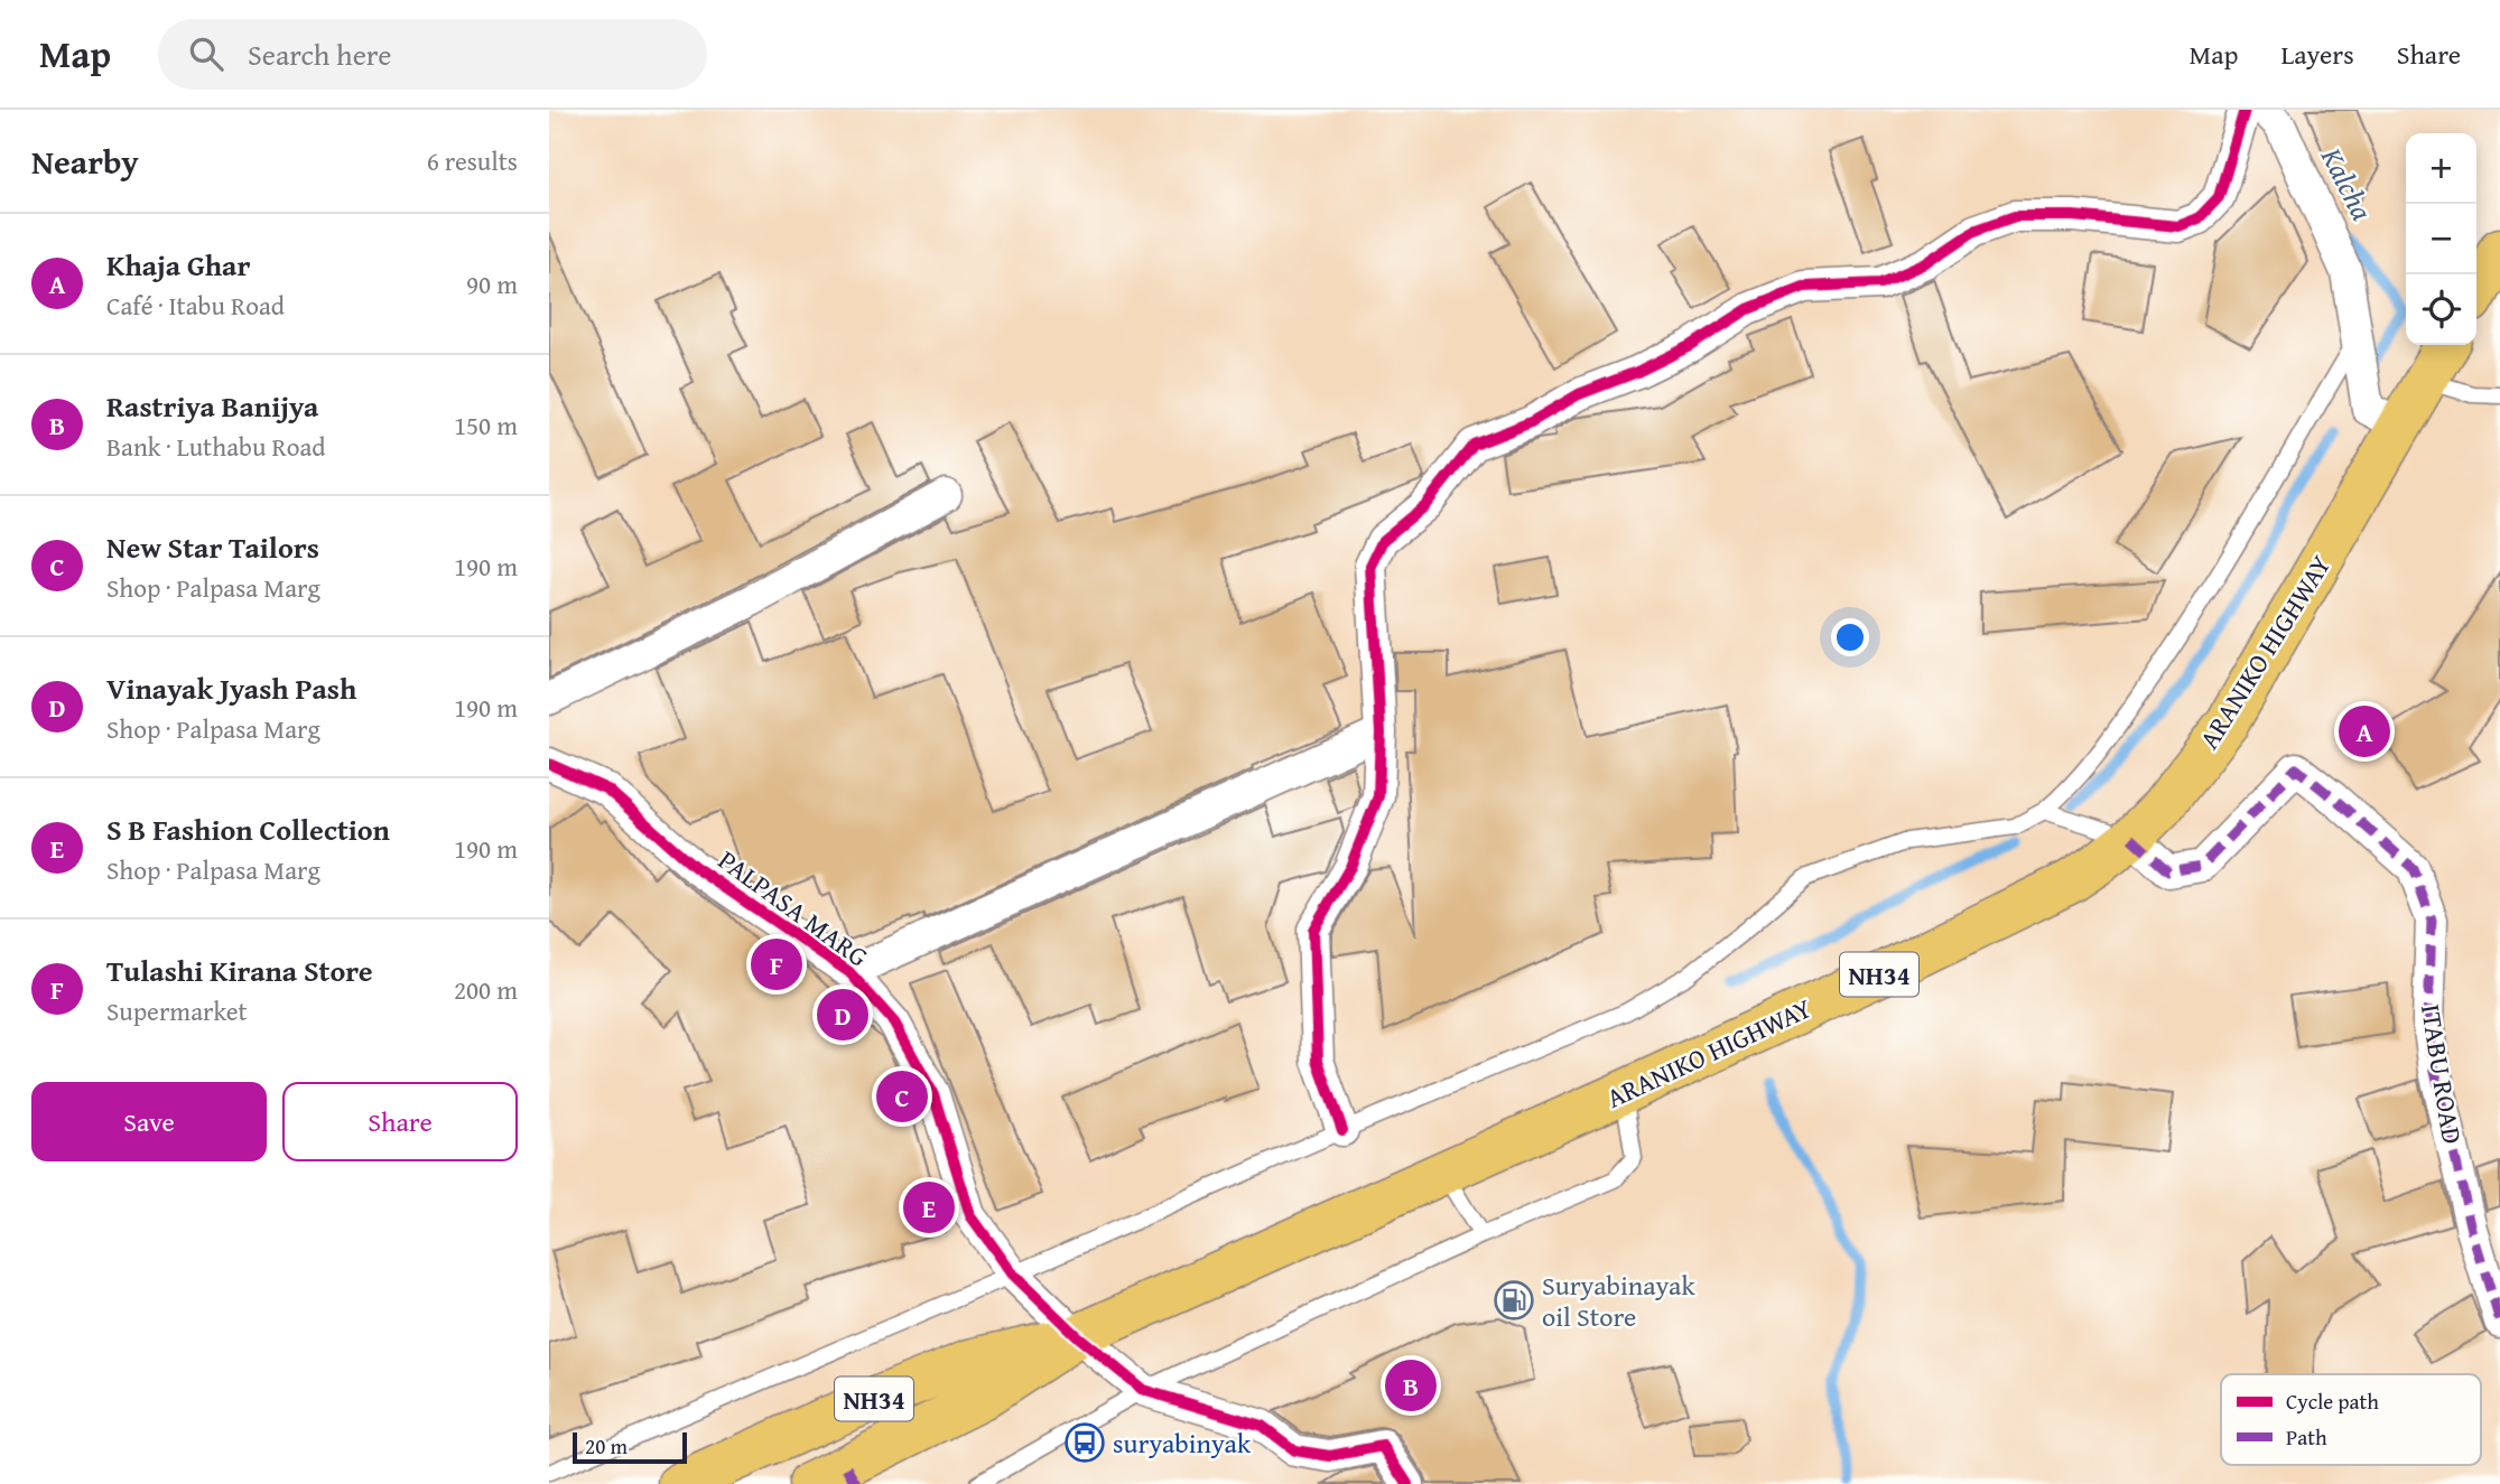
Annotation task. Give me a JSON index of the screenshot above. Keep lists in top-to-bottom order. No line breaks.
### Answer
{"streets":{"highway":["ARANIKO HIGHWAY","NH34"],"street":["PALPASA MARG","ITABU ROAD"]},"crossings":[["ARANIKO HIGHWAY","PALPASA MARG"],["ARANIKO HIGHWAY","ITABU ROAD"]],"water":["Kalcha"],"places":{"fuel station":["Suryabinayak oil Store"],"bus stop":["suryabinyak"]},"legend":["Cycle path","Path"],"scale_bar":"20 m","page":{"header":"Map","search":"Search here","nav":["Map","Layers","Share"],"heading":["Nearby","6 results"],"map_buttons":["+","−"],"list":[{"mark":"A","name":"Khaja Ghar","note":"Café · Itabu Road","value":"90 m"},{"mark":"B","name":"Rastriya Banijya","note":"Bank · Luthabu Road","value":"150 m"},{"mark":"C","name":"New Star Tailors","note":"Shop · Palpasa Marg","value":"190 m"},{"mark":"D","name":"Vinayak Jyash Pash","note":"Shop · Palpasa Marg","value":"190 m"},{"mark":"E","name":"S B Fashion Collection","note":"Shop · Palpasa Marg","value":"190 m"},{"mark":"F","name":"Tulashi Kirana Store","note":"Supermarket","value":"200 m"}],"pins":["A","F","D","C","E","B"],"buttons":["Save","Share"],"scale":"20 m"}}
